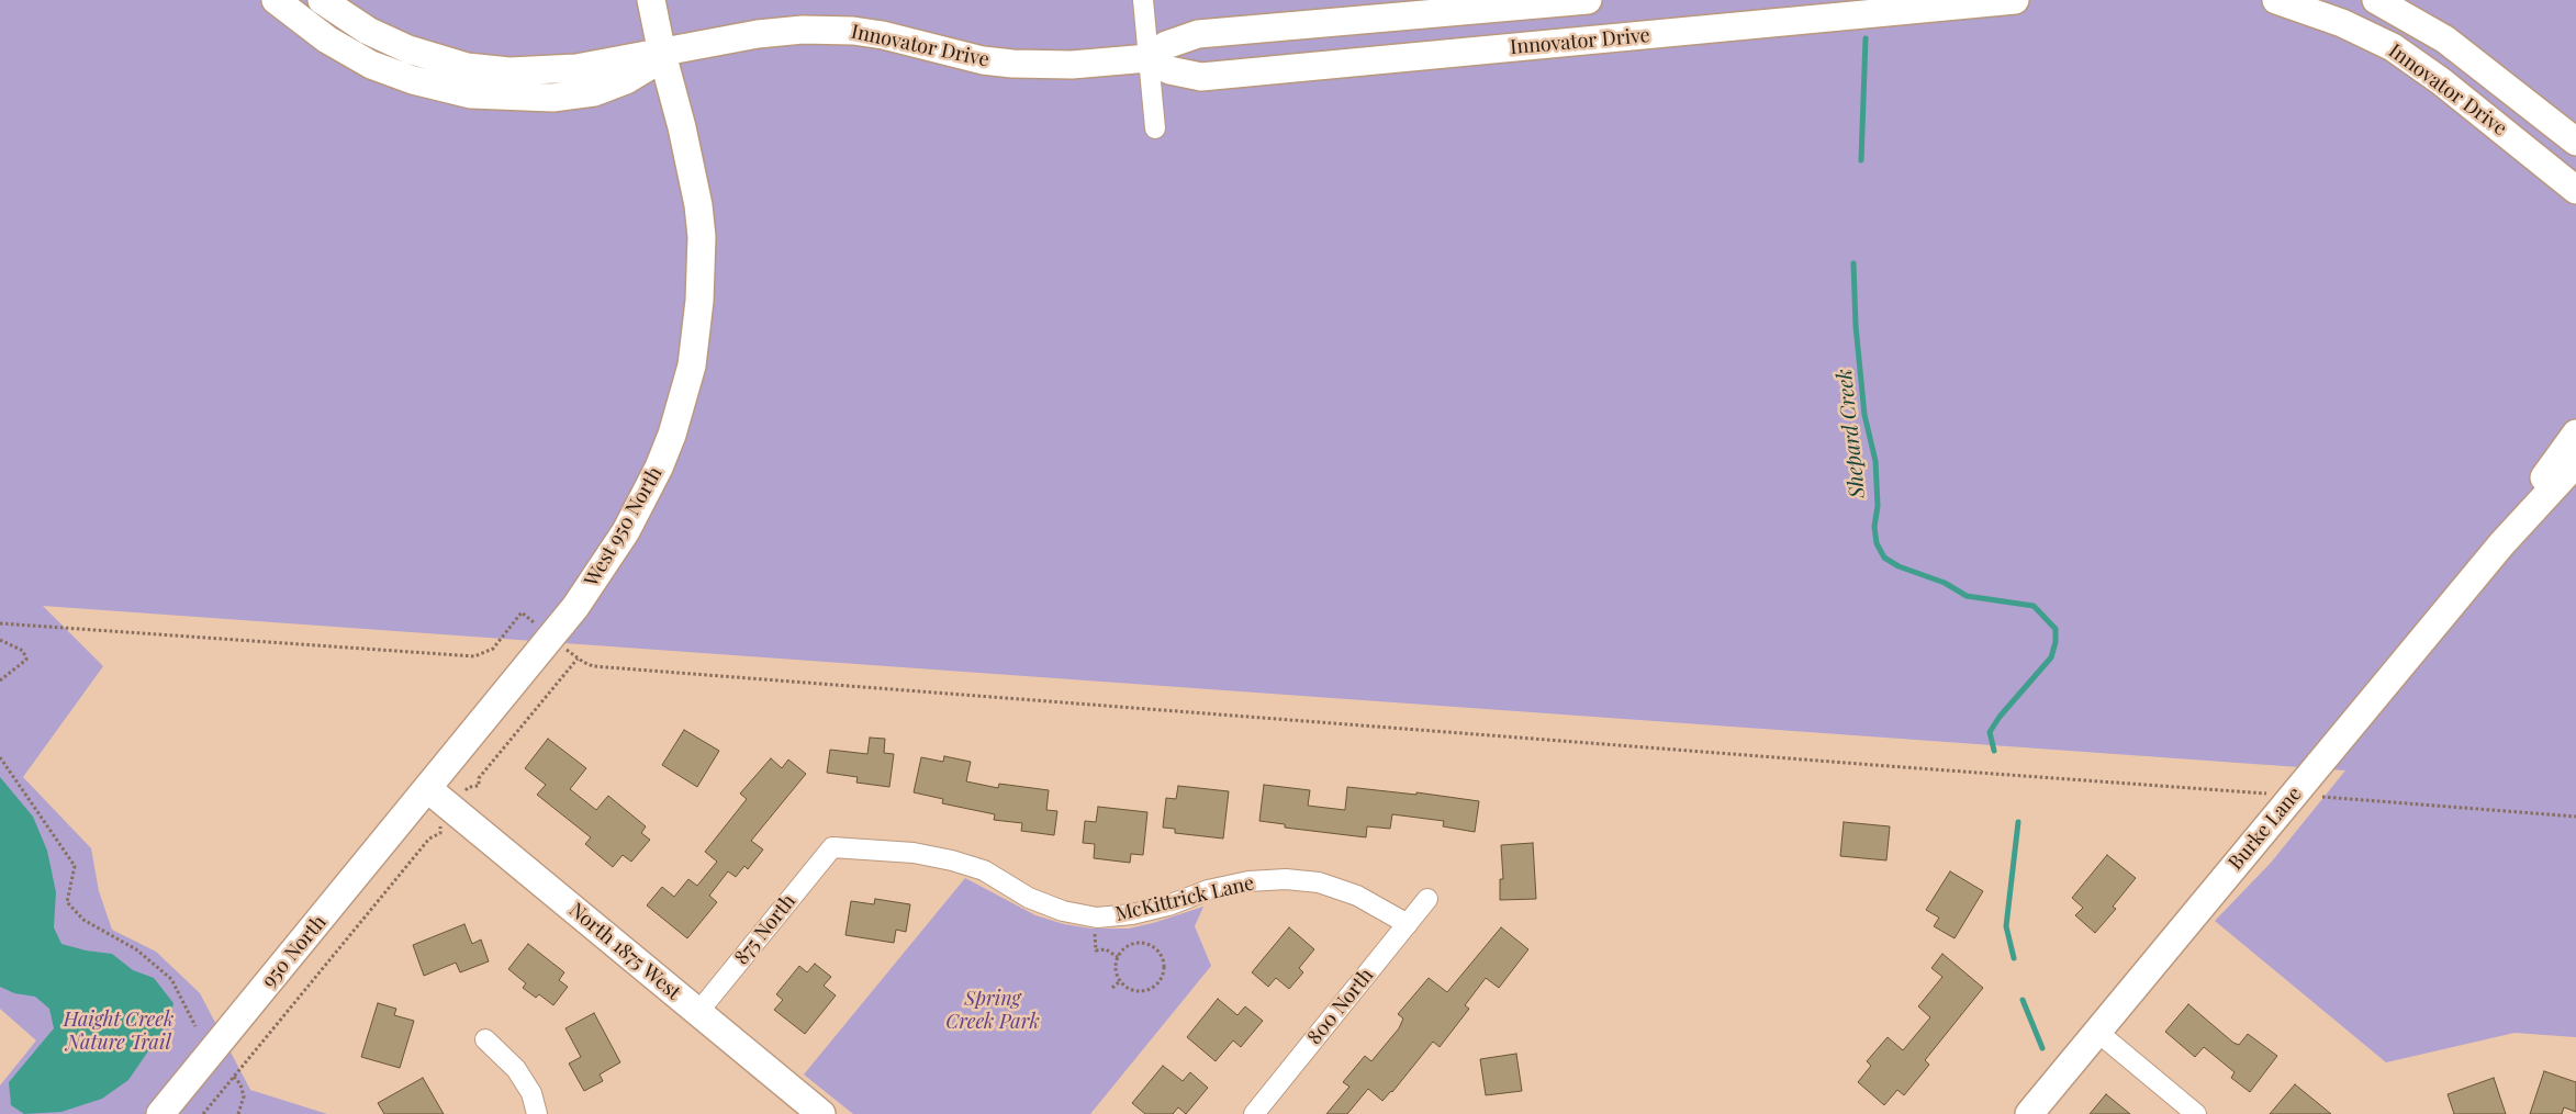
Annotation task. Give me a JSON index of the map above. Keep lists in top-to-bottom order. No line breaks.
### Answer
{"streets":{"main road":["Innovator Drive","West 950 North","Burke Lane","950 North","North 1875 West"],"street":["McKittrick Lane","875 North","800 North"]},"crossings":[["Innovator Drive","West 950 North"],["West 950 North","950 North"],["West 950 North","North 1875 West"],["McKittrick Lane","875 North"],["McKittrick Lane","800 North"],["875 North","North 1875 West"],["950 North","North 1875 West"]],"water":["Shepard Creek"],"parks":["Spring Creek Park","Haight Creek Nature Trail"]}
